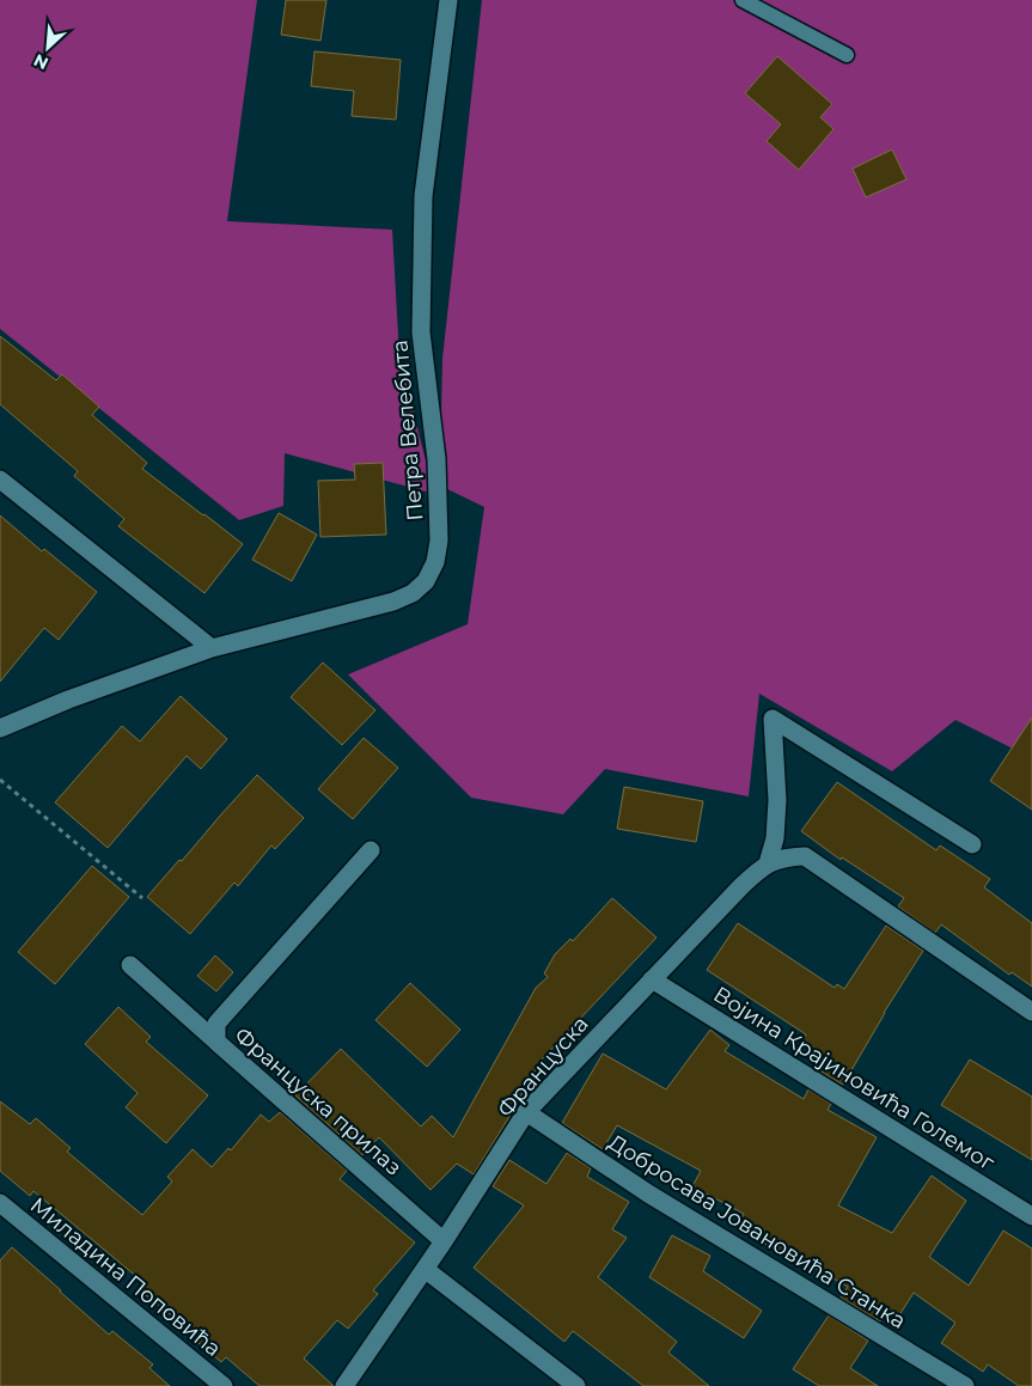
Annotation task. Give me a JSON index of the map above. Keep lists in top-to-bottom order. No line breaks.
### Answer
{"streets":{"street":["Петра Велебита","Француска","Војина Крајиновића Големог","Француска прилаз","Добросава Јовановића Станка","Миладина Поповића"]},"crossings":[["Француска","Војина Крајиновића Големог"],["Француска","Француска прилаз"],["Француска","Добросава Јовановића Станка"]],"north":"bottom left"}
